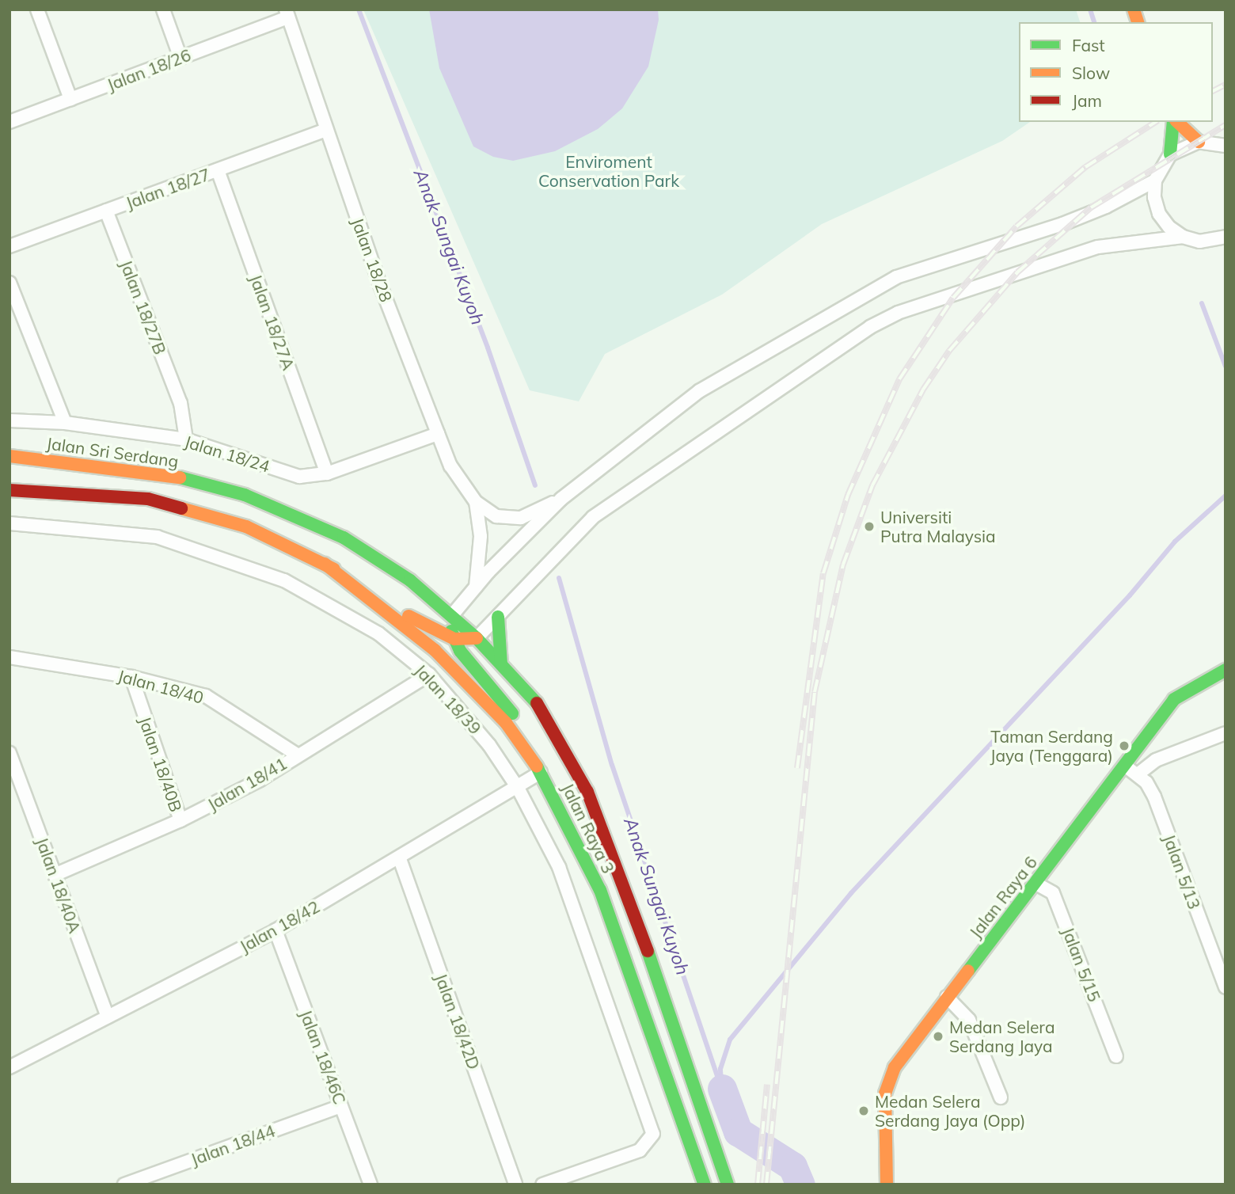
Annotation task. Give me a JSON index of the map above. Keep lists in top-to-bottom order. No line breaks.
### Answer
{"streets":{"street":["Jalan 18/26","Jalan 18/27","Jalan 18/28","Jalan 18/27B","Jalan 18/27A","Jalan Sri Serdang","Jalan 18/24","Jalan 18/40","Jalan 18/39","Jalan 18/40B","Jalan 18/41","Jalan Raya 3","Jalan 5/13","Jalan 18/40A","Jalan Raya 6","Jalan 18/42","Jalan 5/15","Jalan 18/42D","Jalan 18/46C","Jalan 18/44"]},"crossings":[["Jalan 18/26","Jalan 18/28"],["Jalan 18/27","Jalan 18/28"],["Jalan 18/27","Jalan 18/27B"],["Jalan 18/27","Jalan 18/27A"],["Jalan 18/28","Jalan 18/24"],["Jalan 18/27B","Jalan 18/24"],["Jalan 18/27A","Jalan 18/24"],["Jalan Sri Serdang","Jalan Raya 3"],["Jalan 18/40","Jalan 18/40B"],["Jalan 18/40","Jalan 18/41"],["Jalan 18/39","Jalan 18/41"],["Jalan 18/39","Jalan 18/42"],["Jalan 18/40B","Jalan 18/41"],["Jalan 18/41","Jalan 18/40A"],["Jalan Raya 3","Jalan 18/42"],["Jalan 5/13","Jalan Raya 6"],["Jalan 18/40A","Jalan 18/42"],["Jalan Raya 6","Jalan 5/15"],["Jalan 18/42","Jalan 18/42D"],["Jalan 18/42","Jalan 18/46C"],["Jalan 18/46C","Jalan 18/44"]],"water":["Anak Sungai Kuyoh"],"parks":["Enviroment Conservation Park"],"places":["Universiti Putra Malaysia","Taman Serdang Jaya (Tenggara)","Medan Selera Serdang Jaya","Medan Selera Serdang Jaya (Opp)"],"legend":["Fast","Slow","Jam"]}
